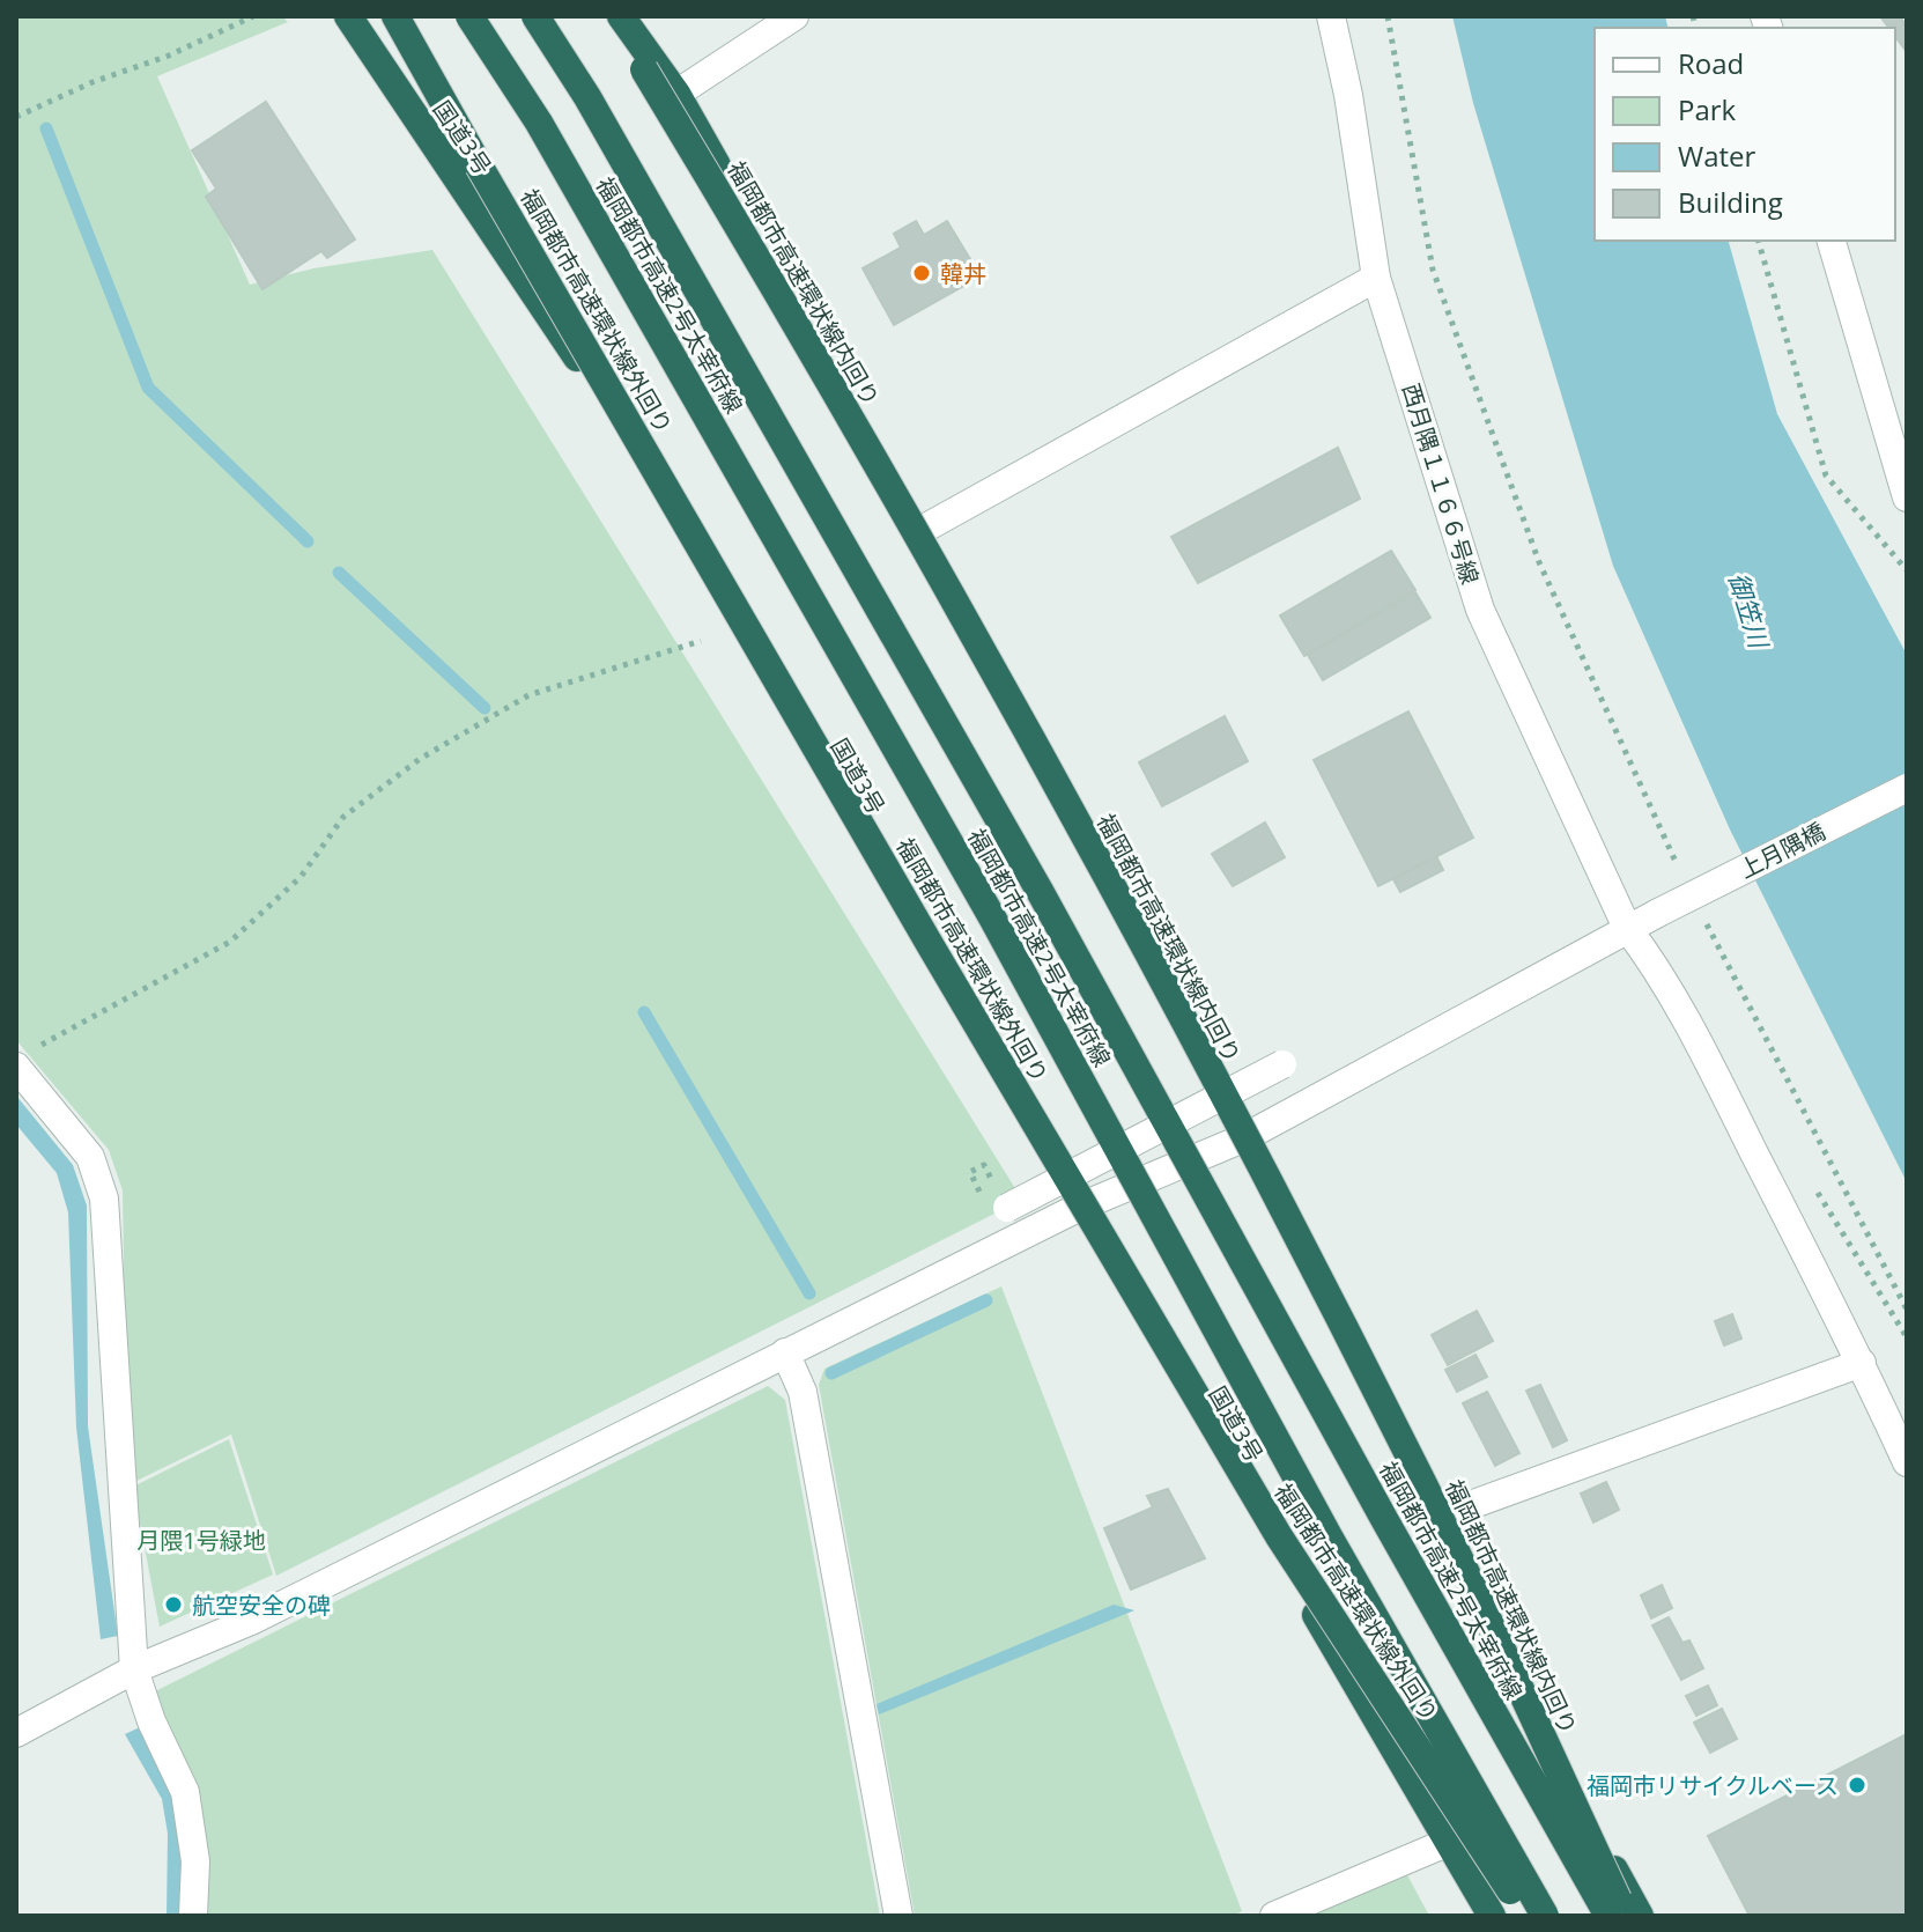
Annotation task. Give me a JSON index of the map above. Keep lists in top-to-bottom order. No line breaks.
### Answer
{"streets":{"highway":["国道3号","福岡都市高速環状線内回り","福岡都市高速2号太宰府線","福岡都市高速環状線外回り"],"street":["西月隅１１６６号線","上月隅橋"]},"crossings":[["国道3号","上月隅橋"],["西月隅１１６６号線","上月隅橋"]],"water":["御笠川"],"parks":["月隈1号緑地"],"places":["韓丼","航空安全の碑","福岡市リサイクルベース"],"legend":["Road","Park","Water","Building"]}
